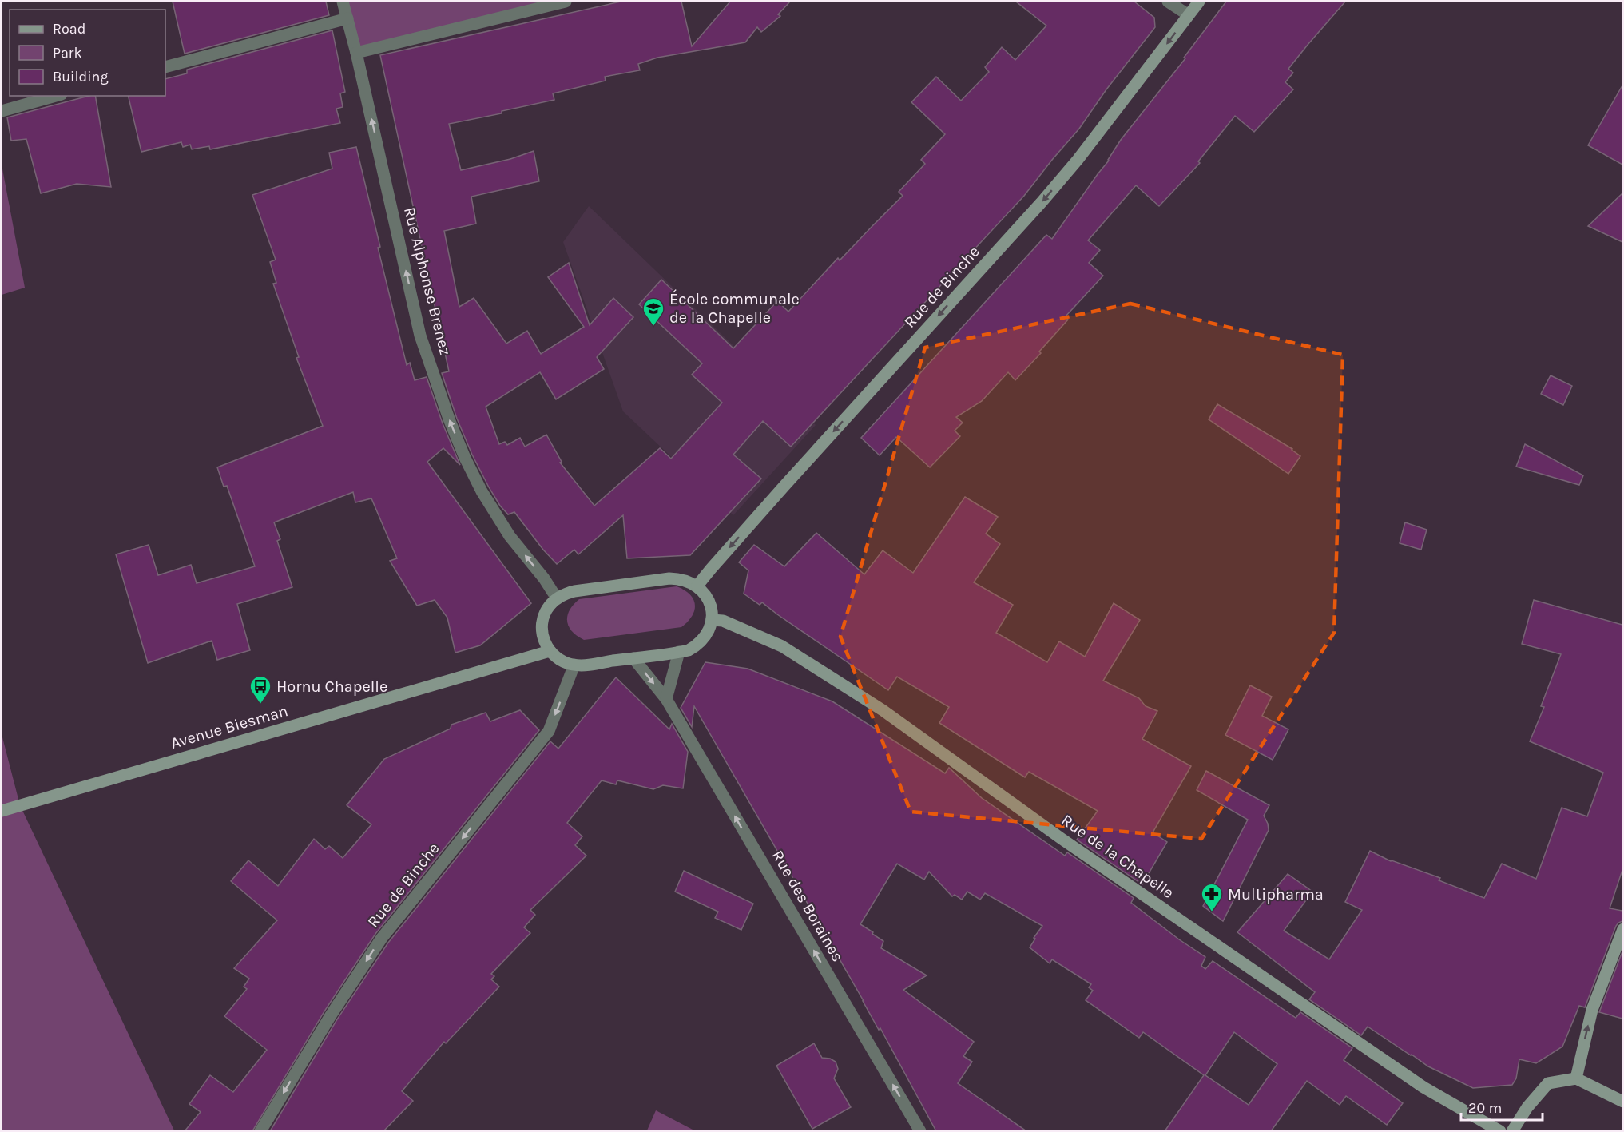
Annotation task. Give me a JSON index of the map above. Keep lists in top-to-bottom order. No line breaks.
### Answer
{"streets":{"street":["Rue Alphonse Brenez","Rue de Binche","Avenue Biesman","Rue de la Chapelle","Rue des Boraines"]},"one_way":["Rue Alphonse Brenez","Rue de Binche","Rue des Boraines"],"places":{"school or university":["École communale de la Chapelle"],"bus stop":["Hornu Chapelle"],"pharmacy":["Multipharma"]},"legend":["Road","Park","Building"],"scale_bar":"20 m"}
